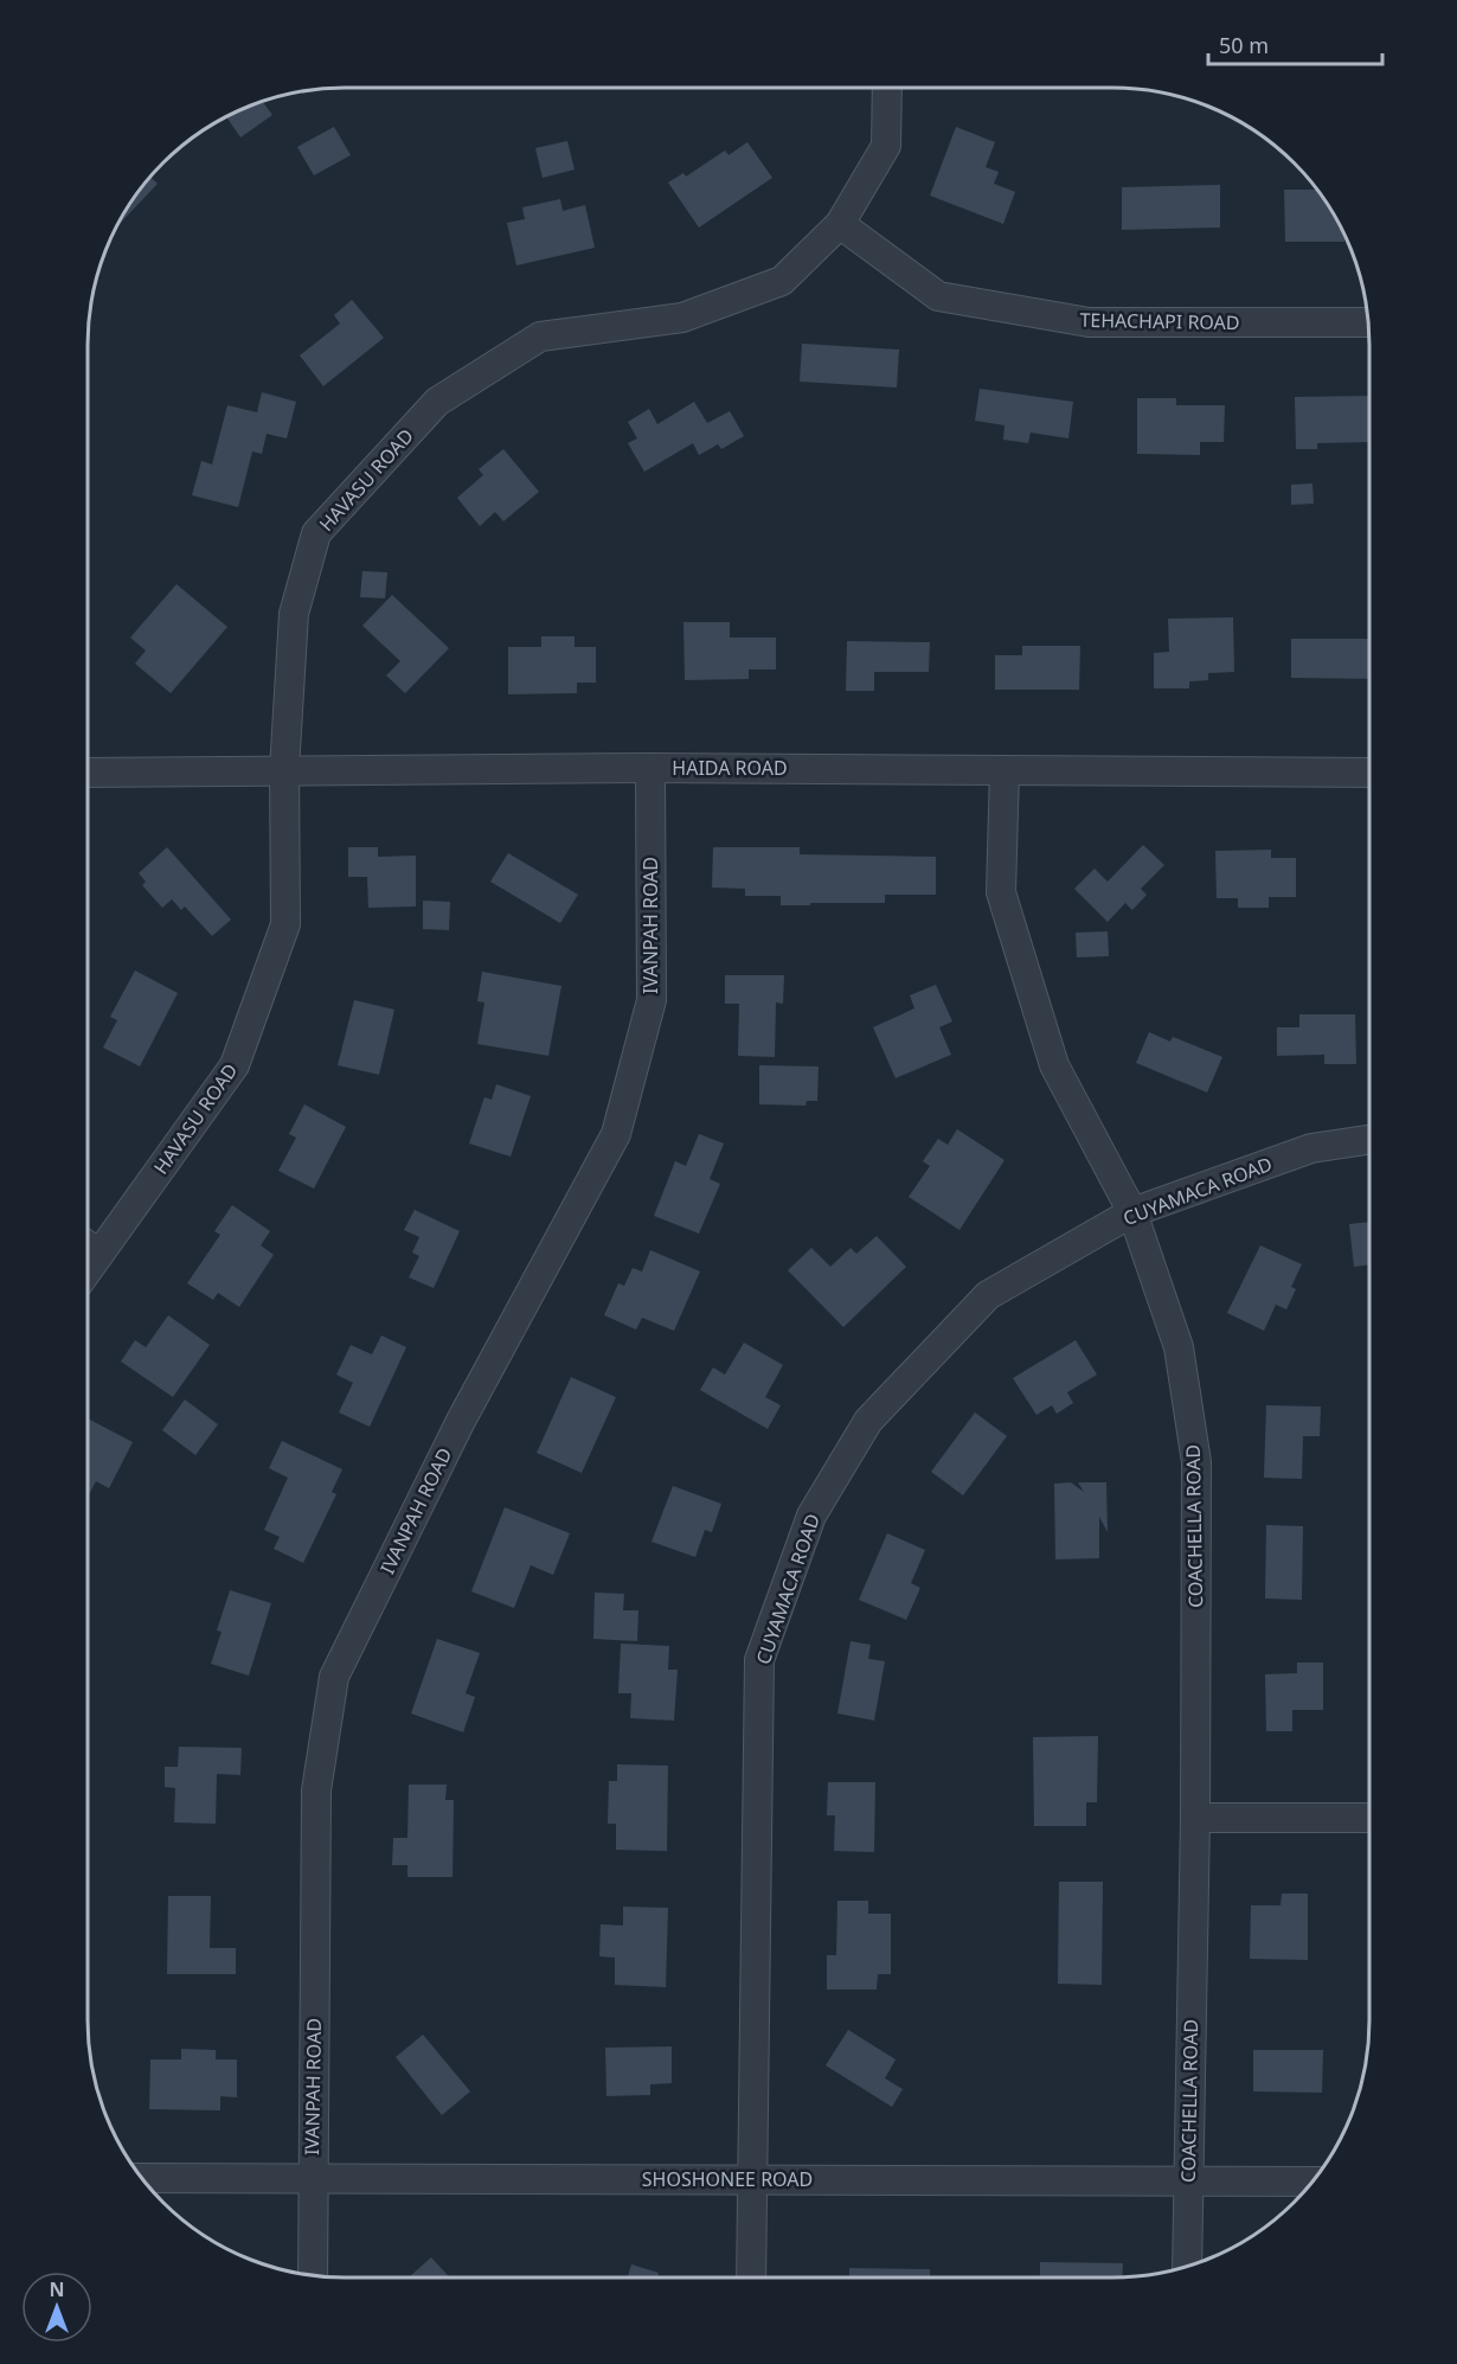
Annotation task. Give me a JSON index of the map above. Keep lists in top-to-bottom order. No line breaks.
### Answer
{"streets":{"street":["TEHACHAPI ROAD","HAVASU ROAD","HAIDA ROAD","IVANPAH ROAD","CUYAMACA ROAD","COACHELLA ROAD","SHOSHONEE ROAD"]},"crossings":[["TEHACHAPI ROAD","HAVASU ROAD"],["HAVASU ROAD","HAIDA ROAD"],["HAIDA ROAD","IVANPAH ROAD"],["HAIDA ROAD","COACHELLA ROAD"],["IVANPAH ROAD","SHOSHONEE ROAD"],["CUYAMACA ROAD","COACHELLA ROAD"],["CUYAMACA ROAD","SHOSHONEE ROAD"],["COACHELLA ROAD","SHOSHONEE ROAD"]],"scale_bar":"50 m","north":"top"}
